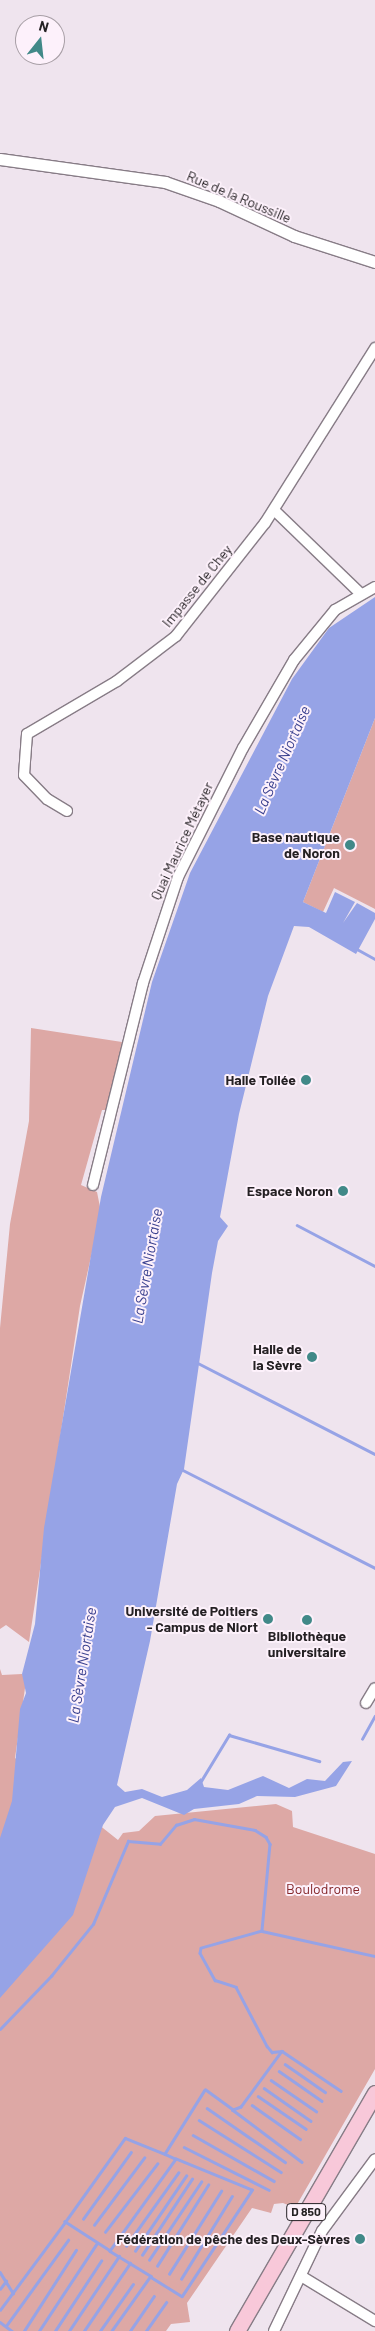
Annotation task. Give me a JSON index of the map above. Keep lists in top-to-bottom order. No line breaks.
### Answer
{"streets":{"main road":["D 850"],"street":["Rue de la Roussille","Impasse de Chey","Quai Maurice Métayer"]},"water":["La Sèvre Niortaise"],"parks":["Boulodrome"],"places":["Base nautique de Noron","Halle Toilée","Espace Noron","Halle de la Sèvre","Université de Poitiers - Campus de Niort","Bibliothèque universitaire","Fédération de pêche des Deux-Sèvres"],"north":"top"}
